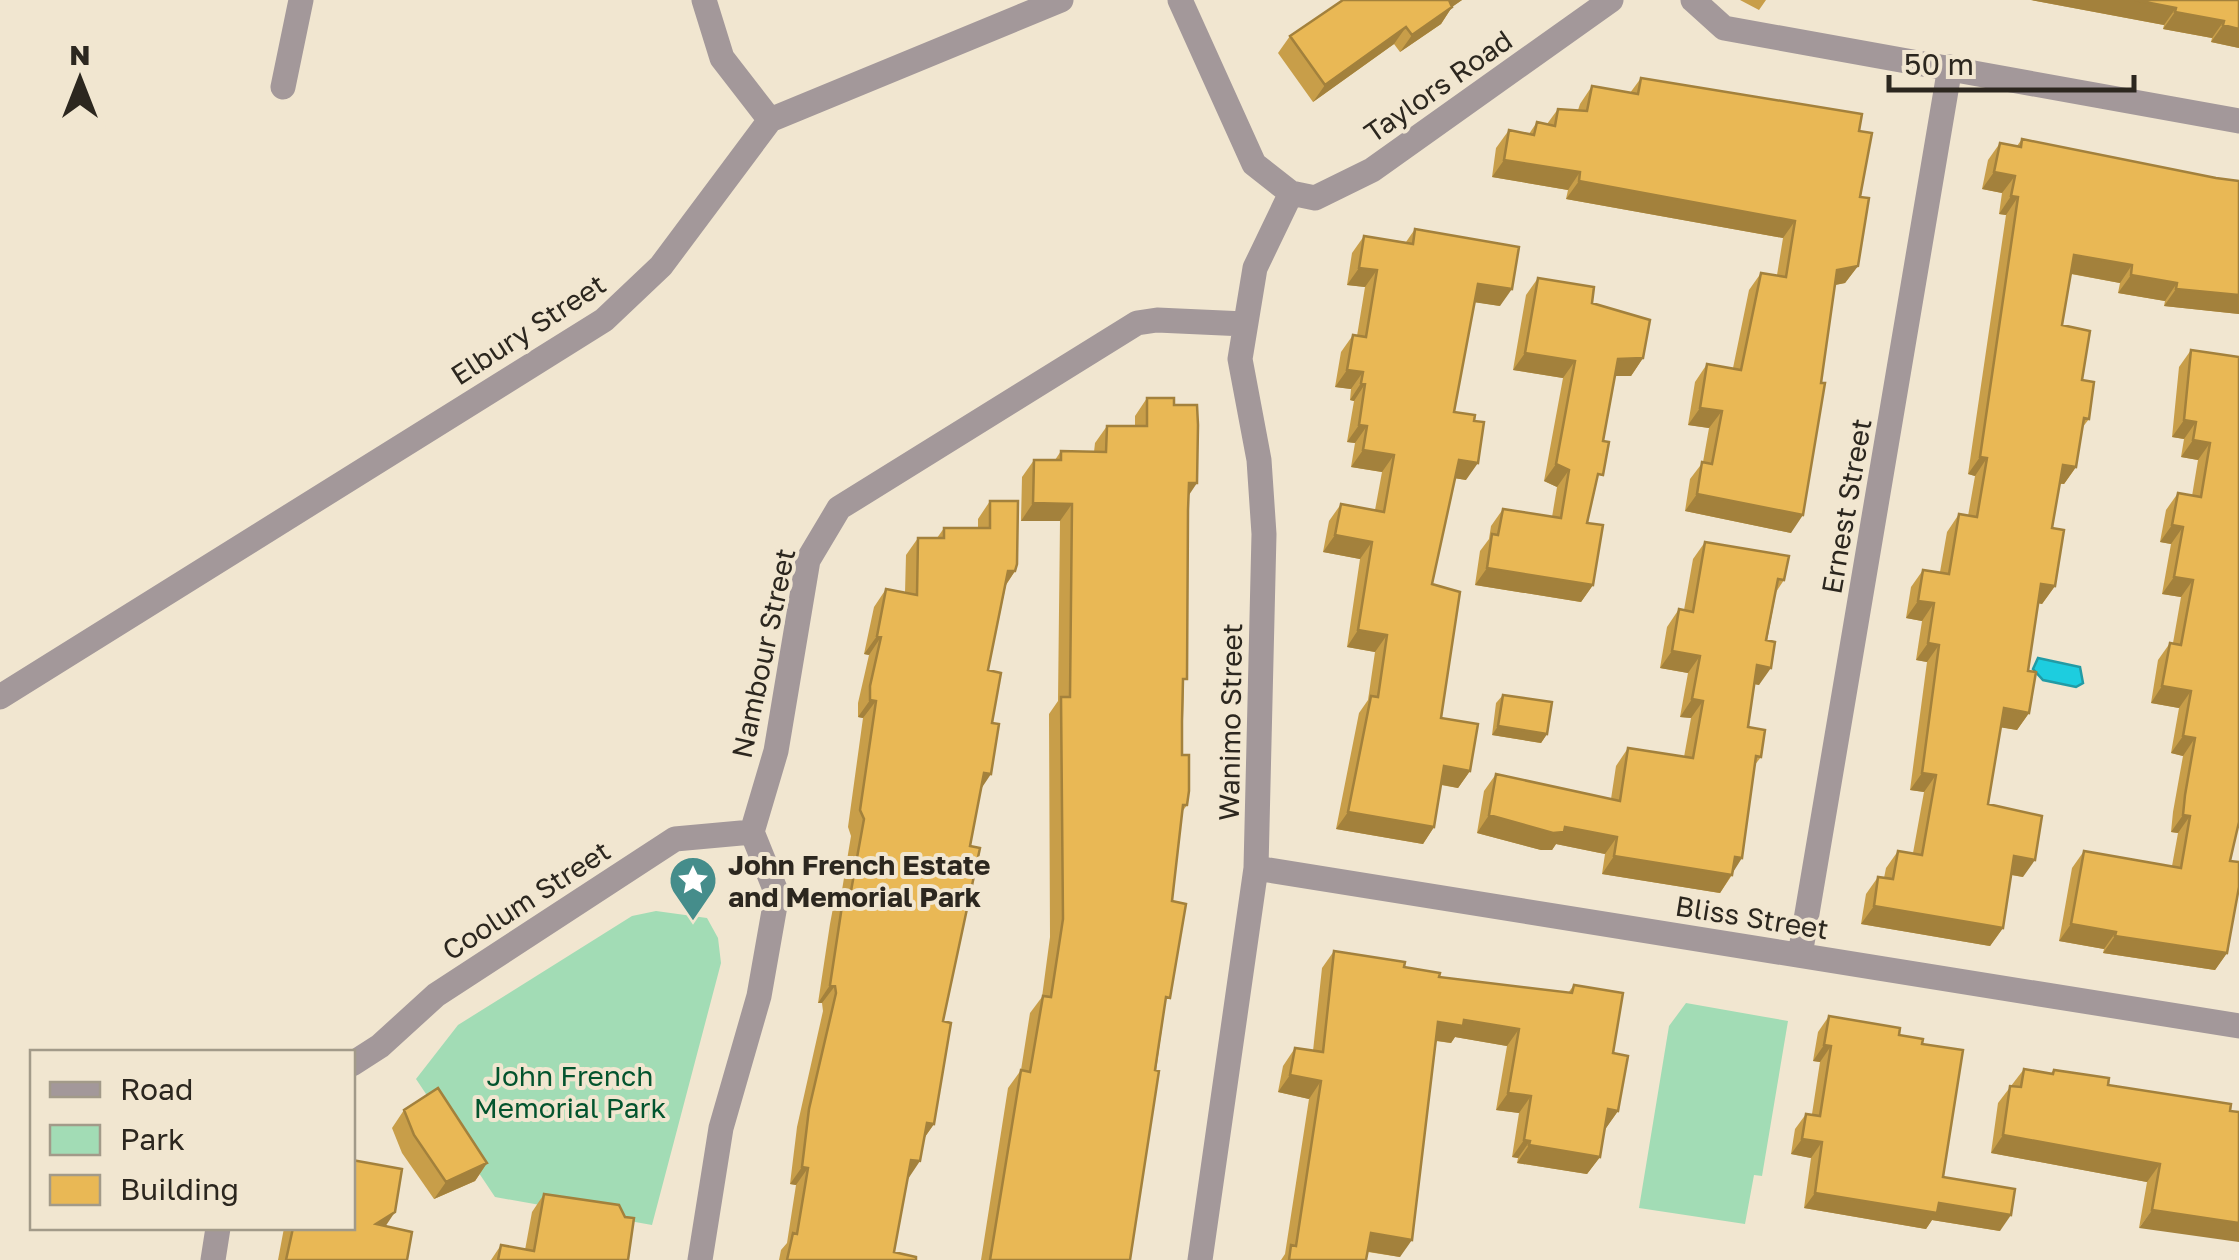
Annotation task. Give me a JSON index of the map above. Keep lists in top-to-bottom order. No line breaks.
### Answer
{"streets":{"street":["Taylors Road","Elbury Street","Ernest Street","Nambour Street","Wanimo Street","Coolum Street","Bliss Street"]},"crossings":[["Taylors Road","Wanimo Street"],["Ernest Street","Bliss Street"],["Nambour Street","Wanimo Street"],["Nambour Street","Coolum Street"],["Wanimo Street","Bliss Street"]],"parks":["John French Memorial Park"],"places":{"place":["John French Estate and Memorial Park"]},"legend":["Road","Park","Building"],"scale_bar":"50 m","north":"top"}
